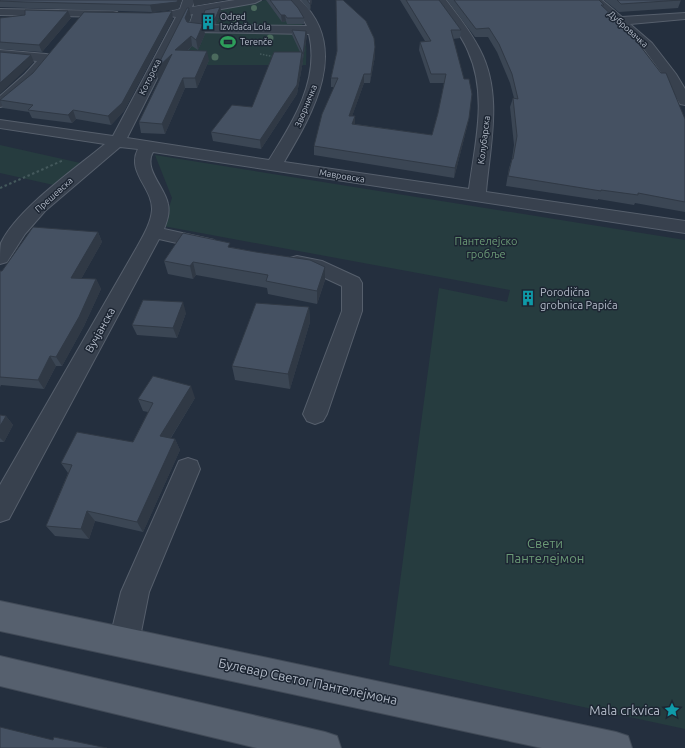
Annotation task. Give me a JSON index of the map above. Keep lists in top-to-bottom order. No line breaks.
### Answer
{"streets":{"main road":["Булевар Светог Пантелејмона"],"street":["Дубровачка","Которска","Зворничка","Колубарска","Мавровска","Прешевска","Вучјанска"]},"crossings":[["Которска","Мавровска"],["Которска","Прешевска"],["Зворничка","Мавровска"],["Колубарска","Мавровска"],["Мавровска","Прешевска"],["Мавровска","Вучјанска"]],"parks":["Пантелејско гробље","Свети Пантелејмон"],"places":{"building":["Odred Izviđača Lola","Porodična grobnica Papića"],"sports":["Terenče"],"place":["Mala crkvica"]}}
